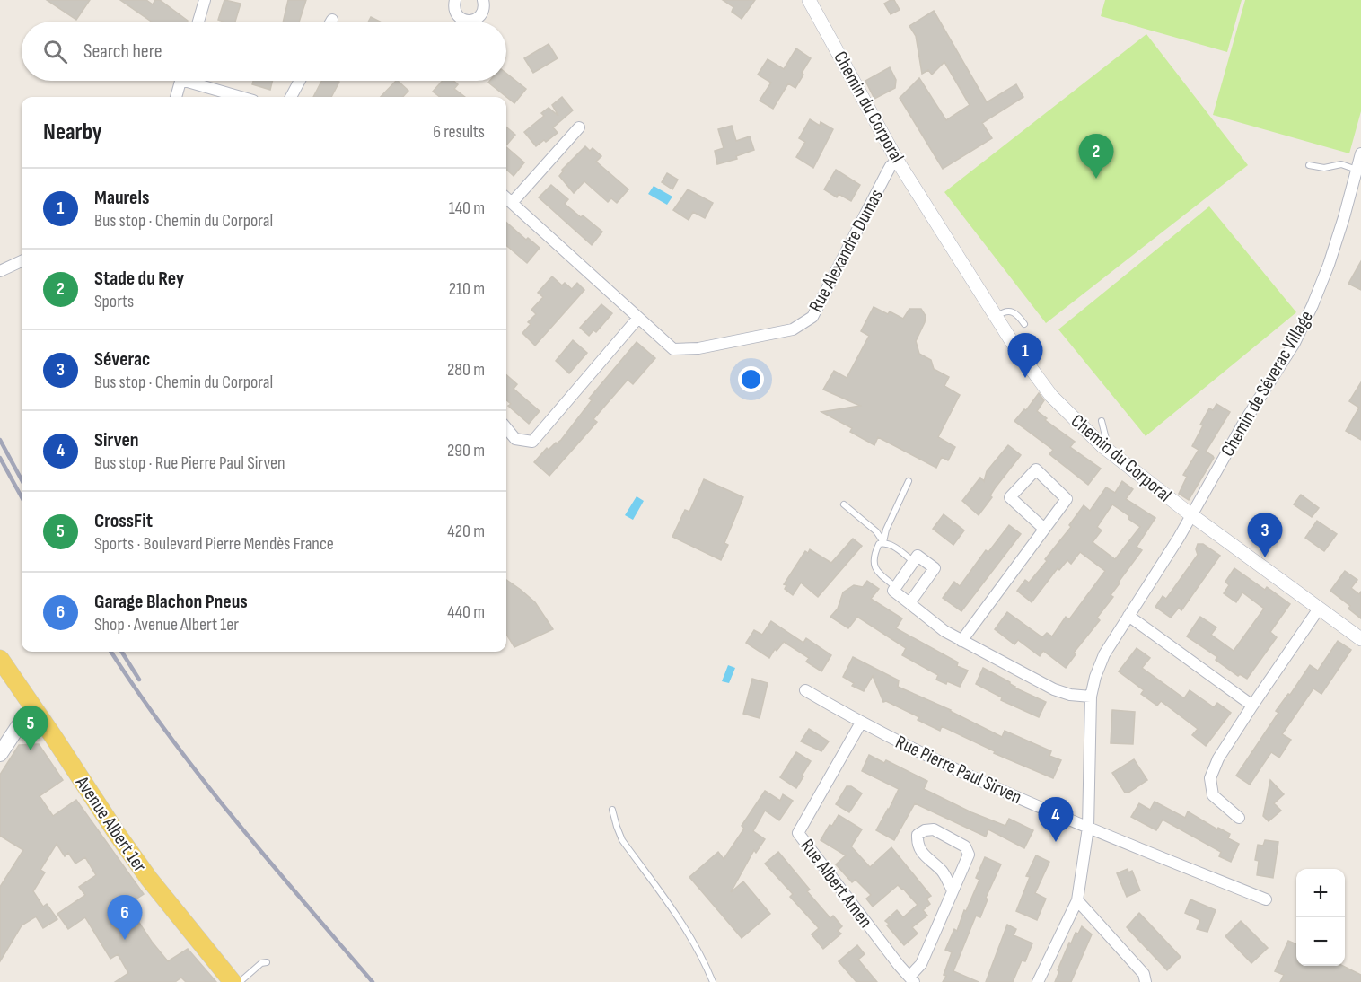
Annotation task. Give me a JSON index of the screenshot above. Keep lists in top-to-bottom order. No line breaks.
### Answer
{"streets":{"main road":["Avenue Albert 1er"],"street":["Chemin du Corporal","Rue Alexandre Dumas","Chemin de Séverac Village","Rue Pierre Paul Sirven","Rue Albert Amen"]},"crossings":[["Chemin du Corporal","Rue Alexandre Dumas"],["Chemin du Corporal","Chemin de Séverac Village"],["Chemin de Séverac Village","Rue Pierre Paul Sirven"],["Rue Pierre Paul Sirven","Rue Albert Amen"]],"page":{"search":"Search here","heading":["Nearby","6 results"],"pins":["2","1","3","5","4","6"],"list":[{"mark":"1","name":"Maurels","note":"Bus stop · Chemin du Corporal","value":"140 m"},{"mark":"2","name":"Stade du Rey","note":"Sports","value":"210 m"},{"mark":"3","name":"Séverac","note":"Bus stop · Chemin du Corporal","value":"280 m"},{"mark":"4","name":"Sirven","note":"Bus stop · Rue Pierre Paul Sirven","value":"290 m"},{"mark":"5","name":"CrossFit","note":"Sports · Boulevard Pierre Mendès France","value":"420 m"},{"mark":"6","name":"Garage Blachon Pneus","note":"Shop · Avenue Albert 1er","value":"440 m"}],"map_buttons":["+","−"]}}
